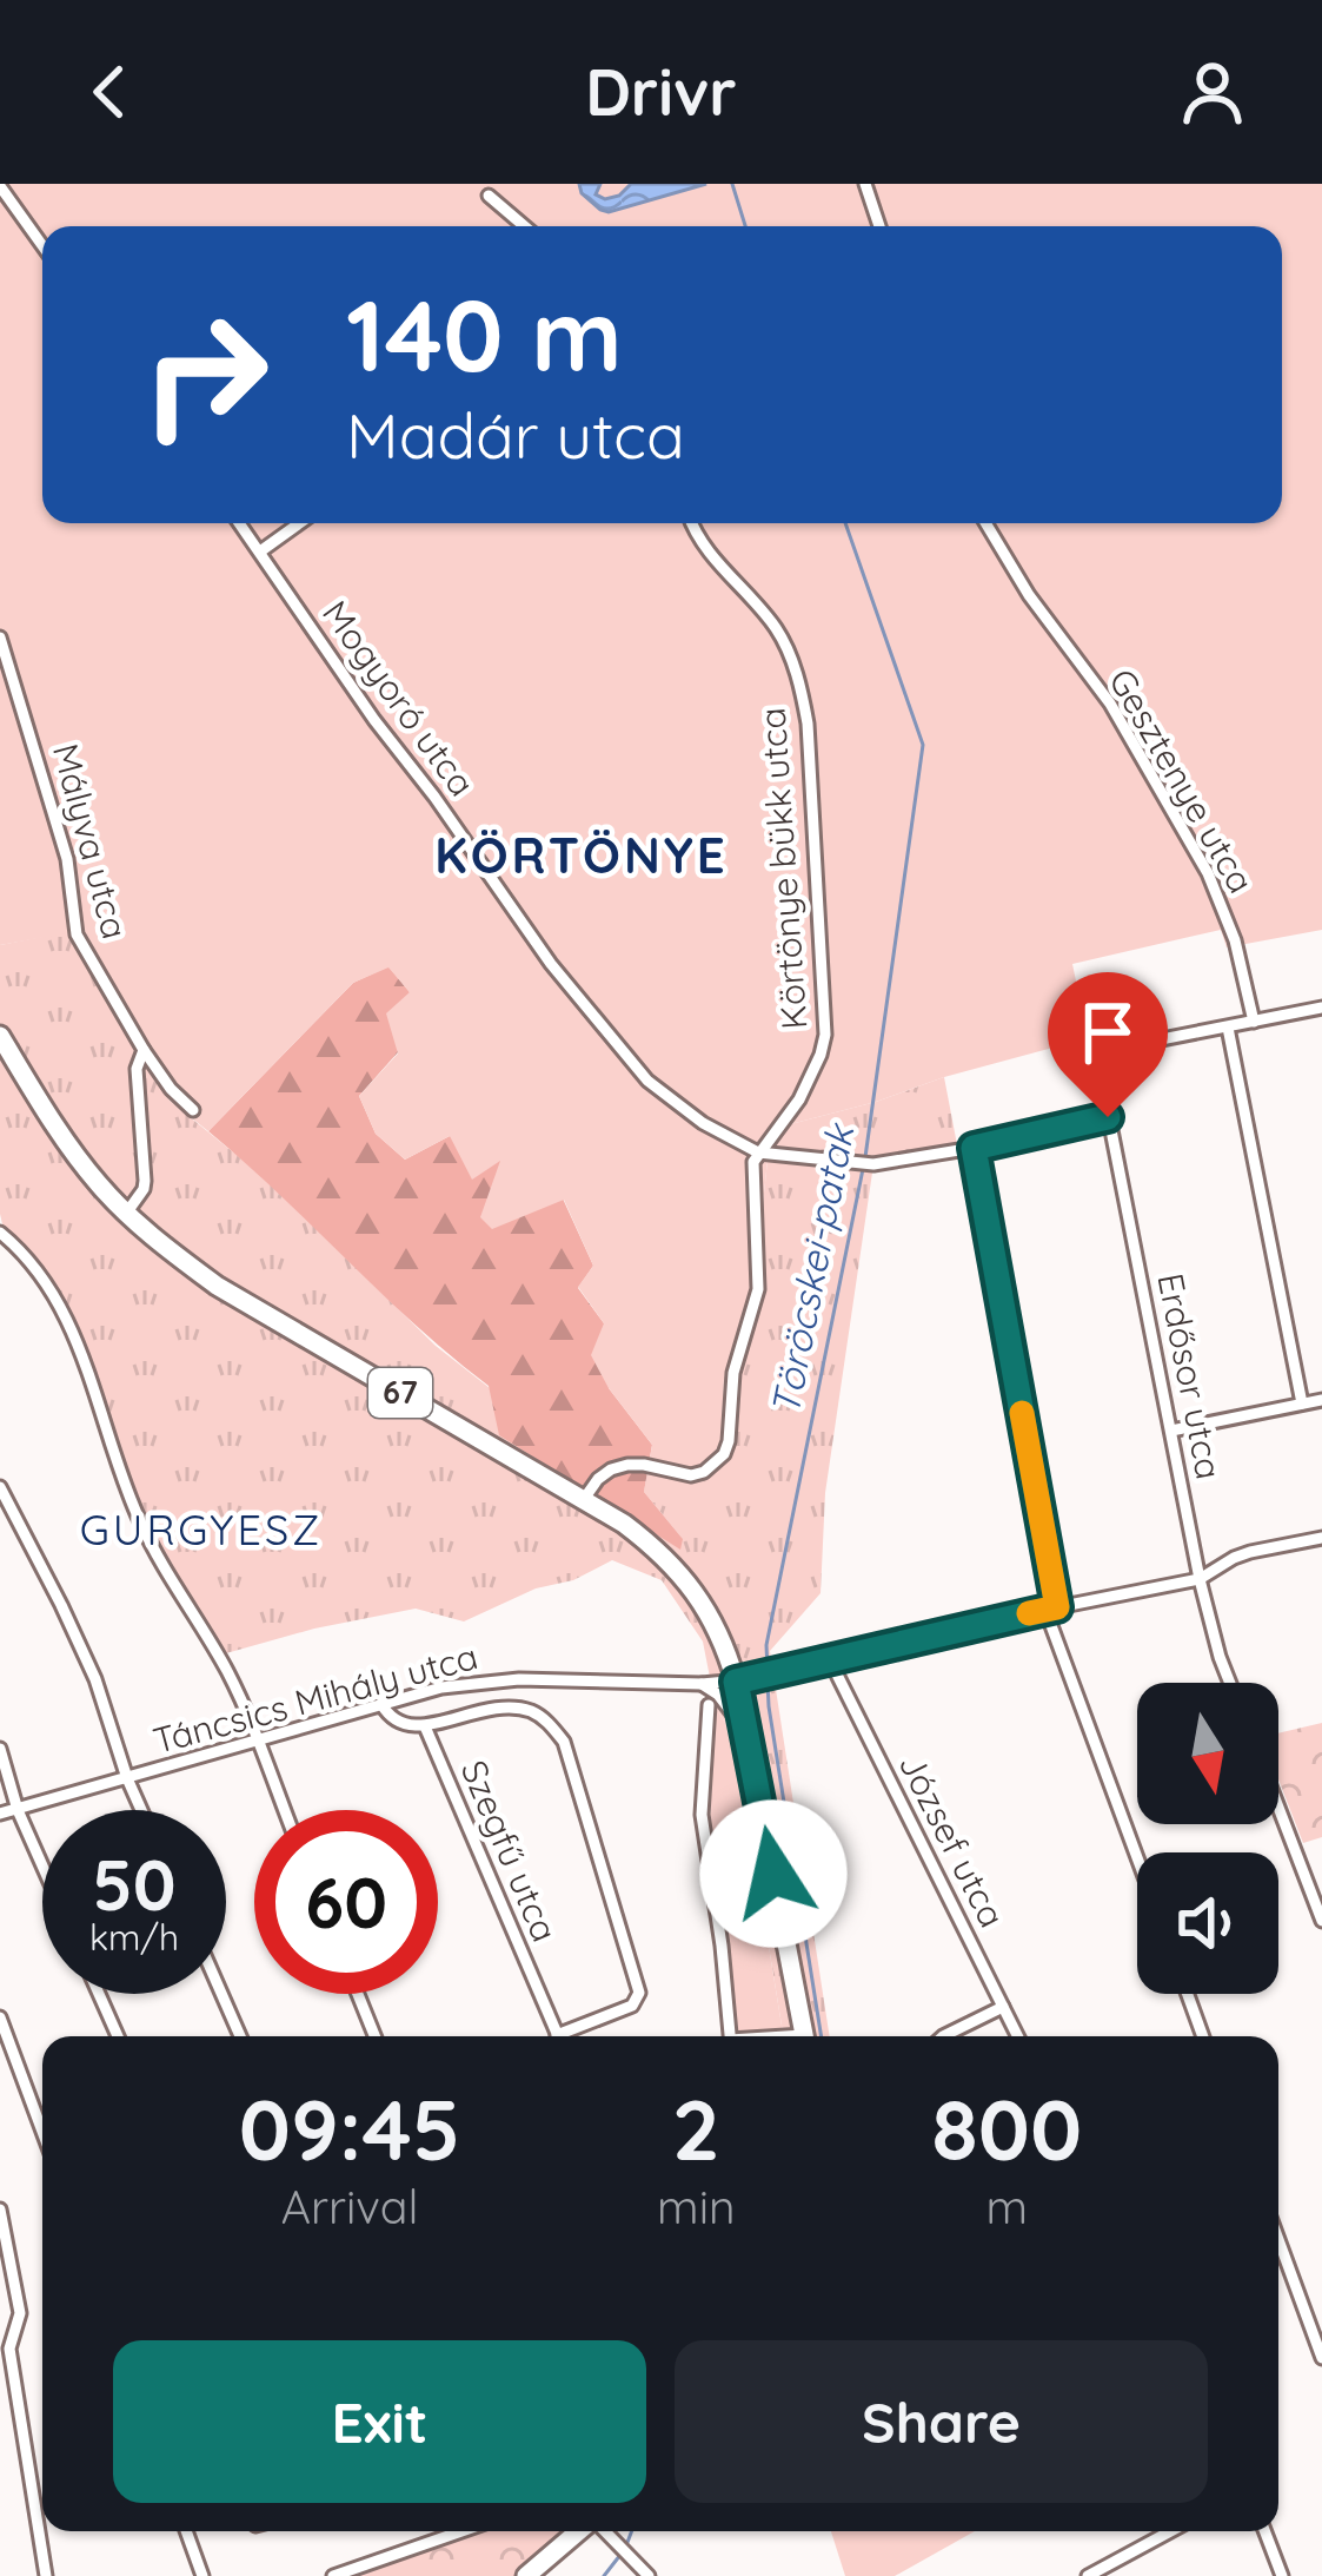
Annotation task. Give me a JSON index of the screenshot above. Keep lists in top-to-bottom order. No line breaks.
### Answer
{"streets":{"main road":["67"],"street":["Mogyoró utca","Gesztenye utca","Mályva utca","Körtönye bükk utca","Erdősor utca","Táncsics Mihály utca","József utca","Szegfű utca"]},"crossings":[["Mogyoró utca","Körtönye bükk utca"],["Erdősor utca","Táncsics Mihály utca"],["67","Táncsics Mihály utca"],["Táncsics Mihály utca","József utca"],["Táncsics Mihály utca","Szegfű utca"]],"districts":["KÖRTÖNYE","GURGYESZ"],"water":["Töröcskei-patak"],"north":"bottom","page":{"header":"Drivr","turn":["140 m","Madár utca"],"speed":"50 km/h","limit":"60","eta":["09:45","Arrival","2","min","800","m"],"buttons":["Exit","Share"]}}
